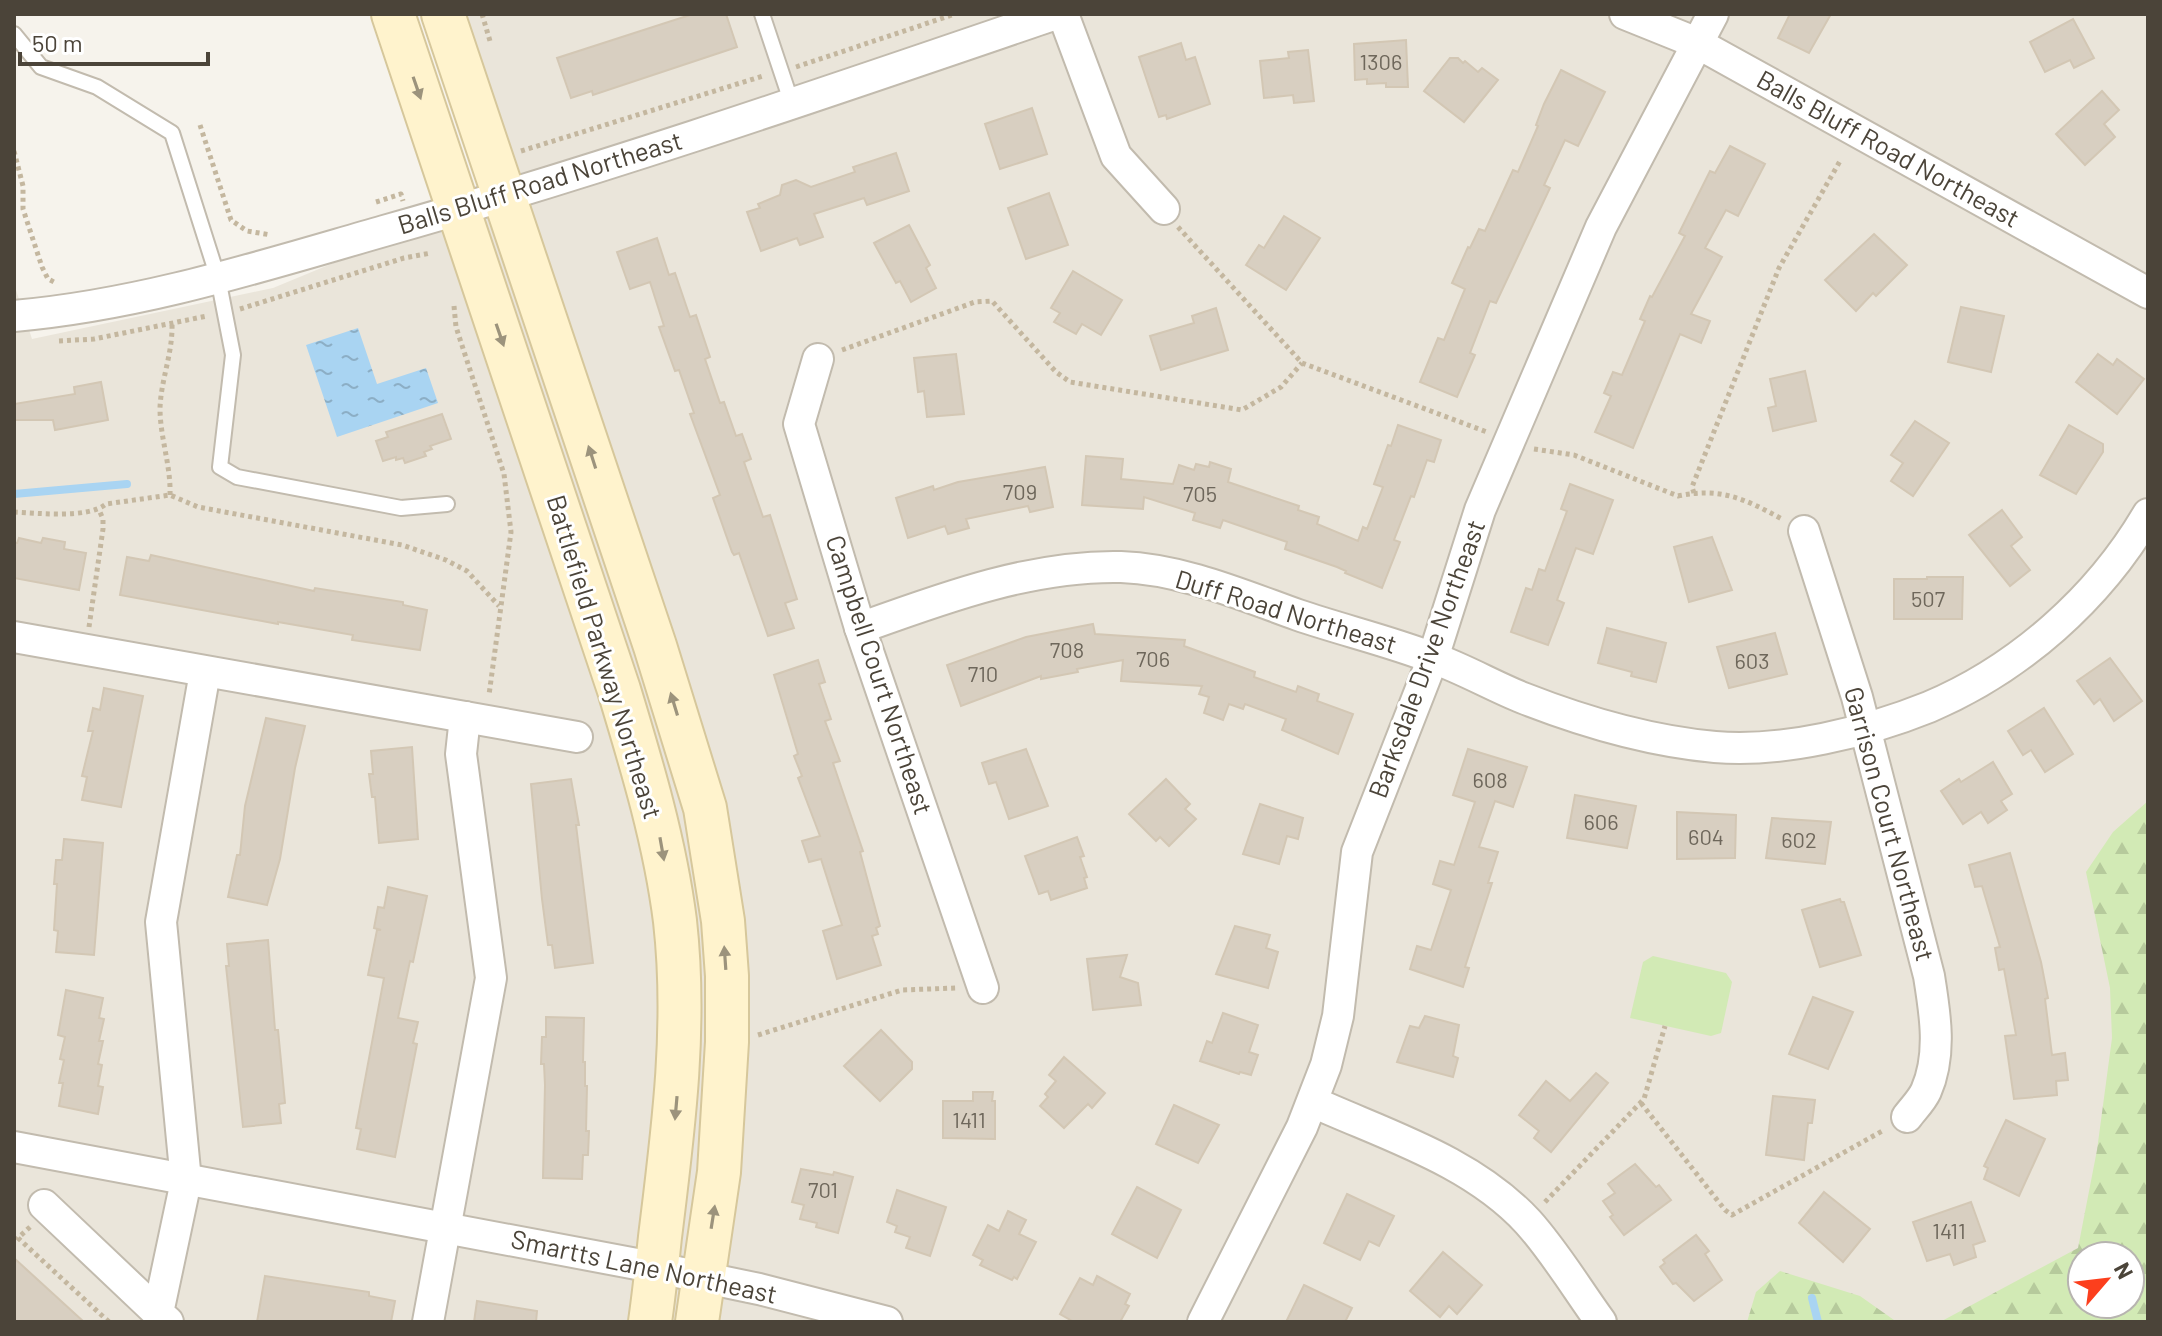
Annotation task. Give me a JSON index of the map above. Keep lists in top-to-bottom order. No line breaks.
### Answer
{"streets":{"main road":["Battlefield Parkway Northeast"],"street":["Balls Bluff Road Northeast","Duff Road Northeast","Barksdale Drive Northeast","Campbell Court Northeast","Garrison Court Northeast","Smartts Lane Northeast"]},"crossings":[["Balls Bluff Road Northeast","Battlefield Parkway Northeast"],["Balls Bluff Road Northeast","Barksdale Drive Northeast"],["Duff Road Northeast","Barksdale Drive Northeast"],["Duff Road Northeast","Campbell Court Northeast"],["Duff Road Northeast","Garrison Court Northeast"],["Battlefield Parkway Northeast","Smartts Lane Northeast"]],"house_numbers":["1306","709","705","507","708","706","603","710","608","606","604","602","1411","701","1411"],"scale_bar":"50 m","north":"top right"}
